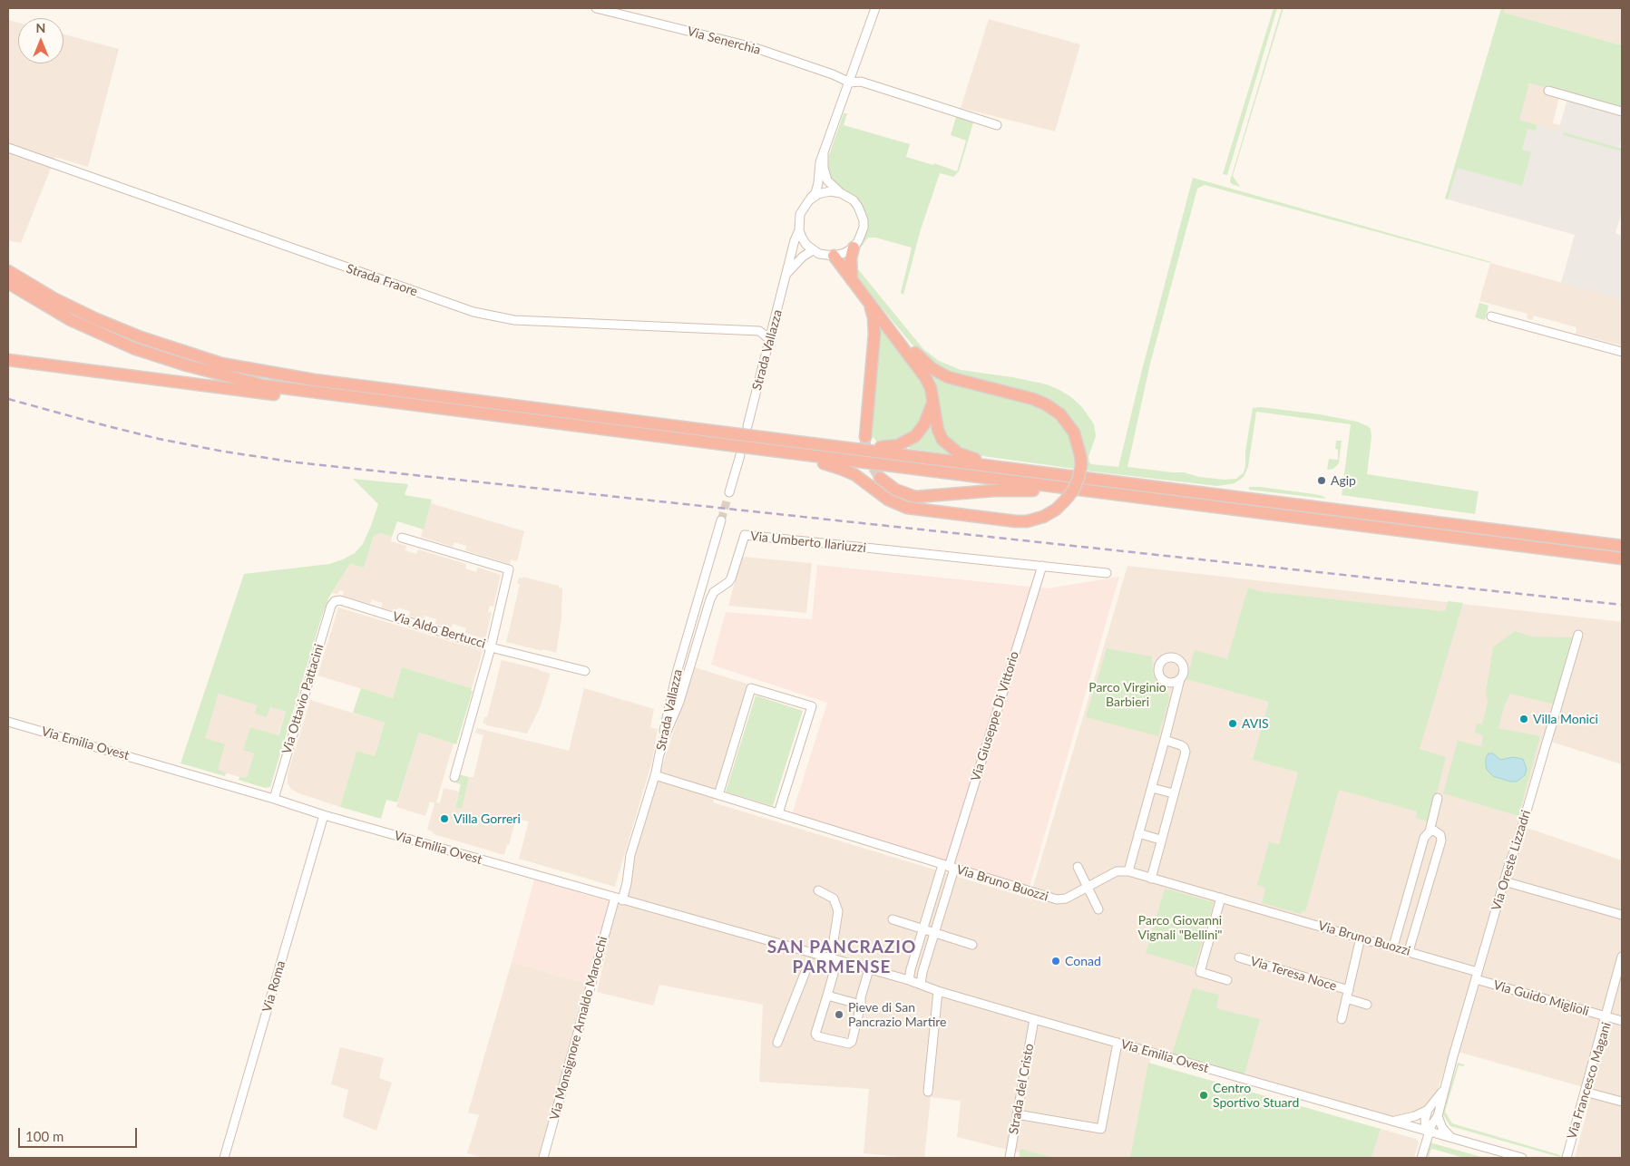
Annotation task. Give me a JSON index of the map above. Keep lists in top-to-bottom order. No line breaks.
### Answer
{"streets":{"street":["Via Senerchia","Strada Fraore","Strada Vallazza","Via Umberto Ilariuzzi","Via Aldo Bertucci","Via Ottavio Pattacini","Via Giuseppe Di Vittorio","Via Emilia Ovest","Via Oreste Lizzadri","Via Bruno Buozzi","Via Teresa Noce","Via Roma","Via Guido Miglioli","Via Monsignore Arnaldo Marocchi","Via Francesco Magani","Strada del Cristo"]},"crossings":[["Via Senerchia","Strada Vallazza"],["Strada Fraore","Strada Vallazza"],["Strada Vallazza","Via Umberto Ilariuzzi"],["Strada Vallazza","Via Emilia Ovest"],["Strada Vallazza","Via Bruno Buozzi"],["Strada Vallazza","Via Monsignore Arnaldo Marocchi"],["Via Umberto Ilariuzzi","Via Giuseppe Di Vittorio"],["Via Aldo Bertucci","Via Ottavio Pattacini"],["Via Ottavio Pattacini","Via Emilia Ovest"],["Via Giuseppe Di Vittorio","Via Bruno Buozzi"],["Via Emilia Ovest","Via Oreste Lizzadri"],["Via Emilia Ovest","Via Roma"],["Via Emilia Ovest","Via Monsignore Arnaldo Marocchi"],["Via Emilia Ovest","Strada del Cristo"],["Via Oreste Lizzadri","Via Bruno Buozzi"],["Via Oreste Lizzadri","Via Guido Miglioli"],["Via Bruno Buozzi","Via Guido Miglioli"],["Via Guido Miglioli","Via Francesco Magani"]],"districts":["SAN PANCRAZIO PARMENSE"],"parks":["Parco Virginio Barbieri","Parco Giovanni Vignali \"Bellini\""],"places":["Agip","Villa Monici","AVIS","Villa Gorreri","Conad","Pieve di San Pancrazio Martire","Centro Sportivo Stuard"],"scale_bar":"100 m","north":"top"}
